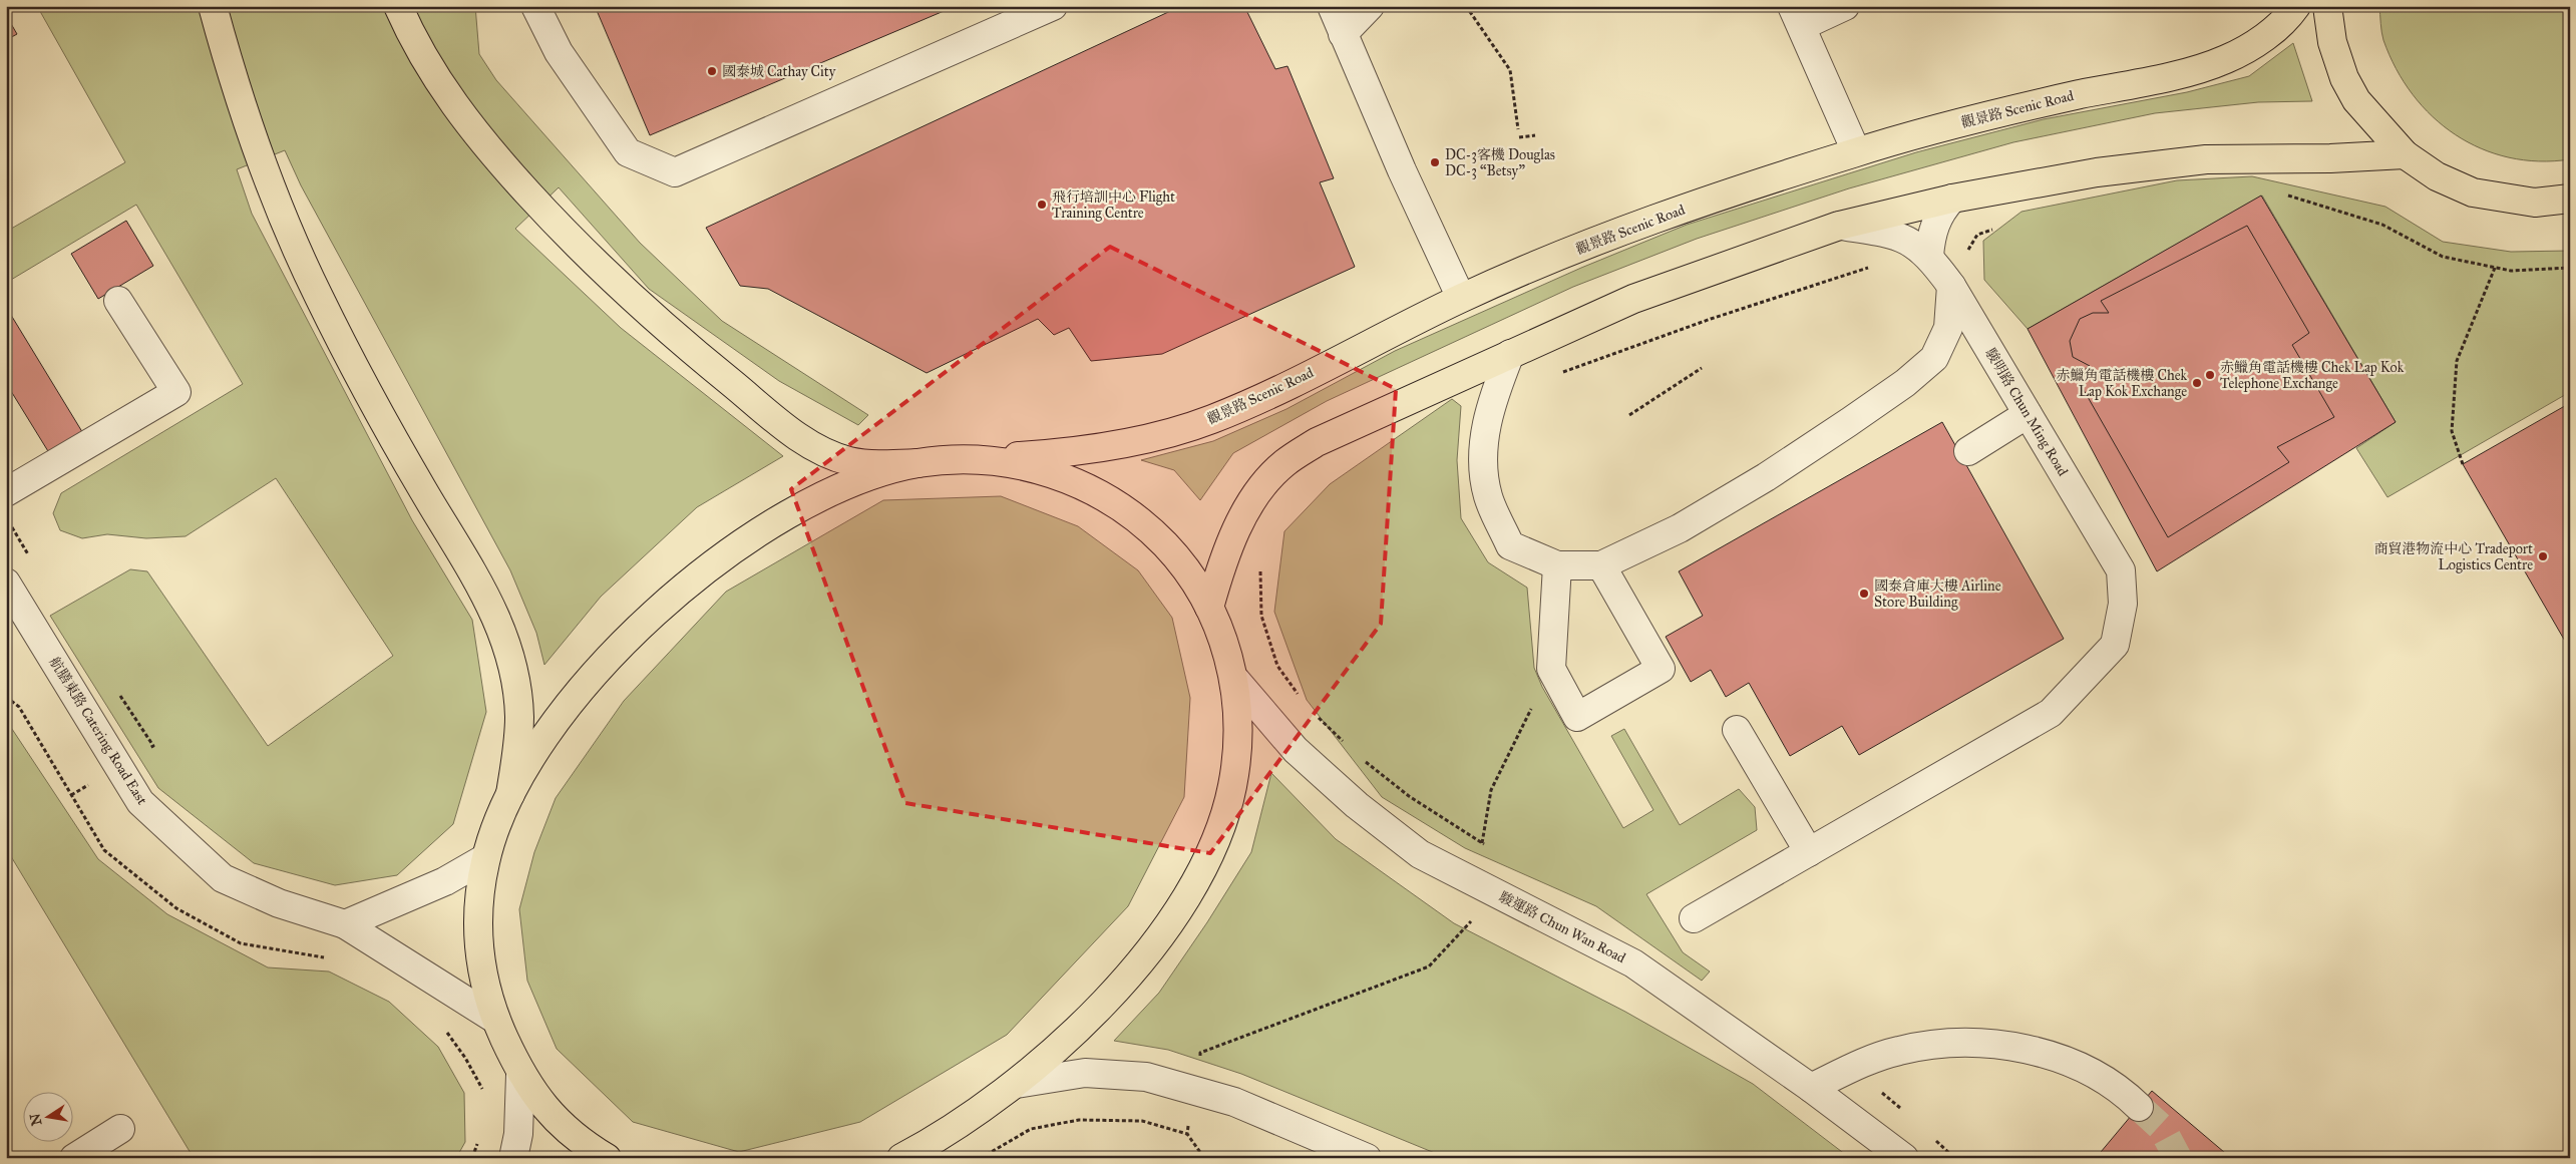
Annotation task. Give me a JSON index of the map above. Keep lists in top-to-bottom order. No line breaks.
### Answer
{"streets":{"main road":["觀景路 Scenic Road"],"street":["駿明路 Chun Ming Road","航膳東路 Catering Road East","駿運路 Chun Wan Road"]},"places":["國泰城 Cathay City","DC-3客機 Douglas DC-3 “Betsy”","飛行培訓中心 Flight Training Centre","赤鱲角電話機樓 Chek Lap Kok Telephone Exchange","赤鱲角電話機樓 Chek Lap Kok Exchange","商貿港物流中心 Tradeport Logistics Centre","國泰倉庫大樓 Airline Store Building"],"north":"left"}
